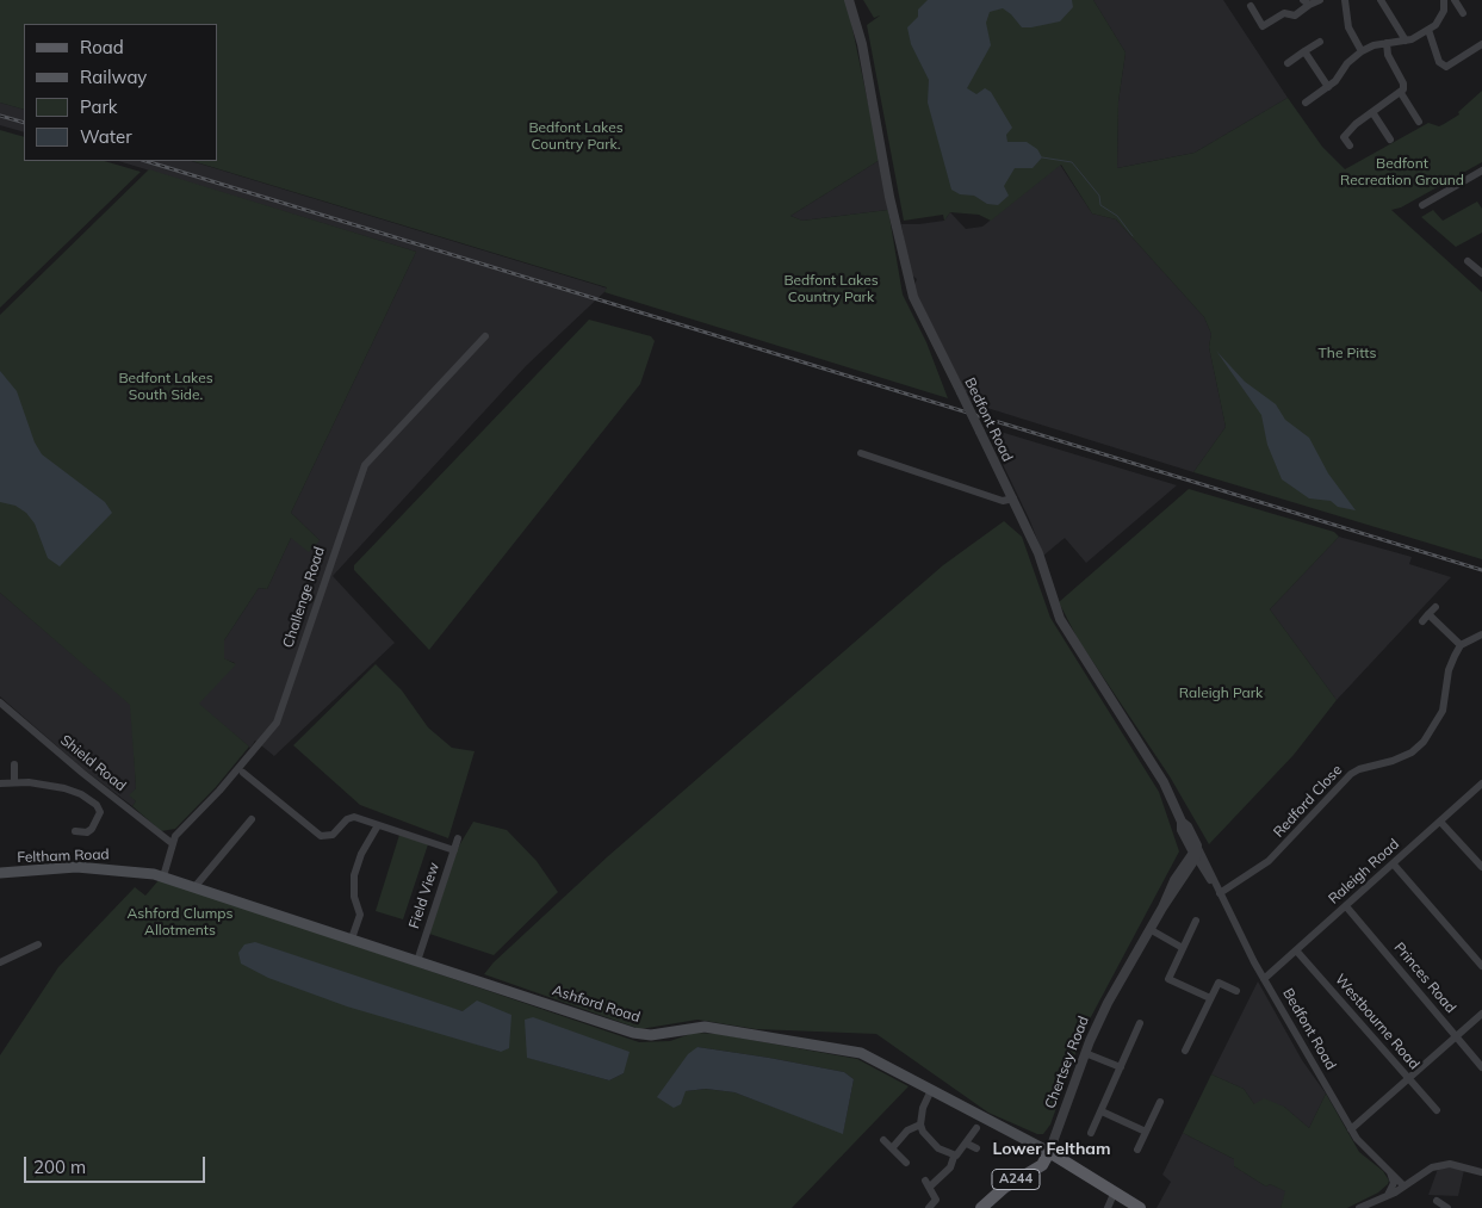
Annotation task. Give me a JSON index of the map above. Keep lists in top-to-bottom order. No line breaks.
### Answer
{"streets":{"main road":["Feltham Road","Ashford Road","Chertsey Road","A244"],"street":["Bedfont Road","Challenge Road","Shield Road","Redford Close","Raleigh Road","Field View","Princes Road","Westbourne Road"]},"crossings":[["Bedfont Road","Redford Close"],["Bedfont Road","Raleigh Road"],["Bedfont Road","Chertsey Road"],["Challenge Road","Shield Road"],["Challenge Road","Feltham Road"],["Challenge Road","Ashford Road"],["Feltham Road","Ashford Road"],["Raleigh Road","Princes Road"],["Raleigh Road","Westbourne Road"],["Field View","Ashford Road"],["Ashford Road","Chertsey Road"]],"districts":["Lower Feltham"],"parks":["Bedfont Lakes Country Park.","Bedfont Recreation Ground","Bedfont Lakes Country Park","The Pitts","Bedfont Lakes South Side.","Raleigh Park","Ashford Clumps Allotments"],"legend":["Road","Railway","Park","Water"],"scale_bar":"200 m"}
